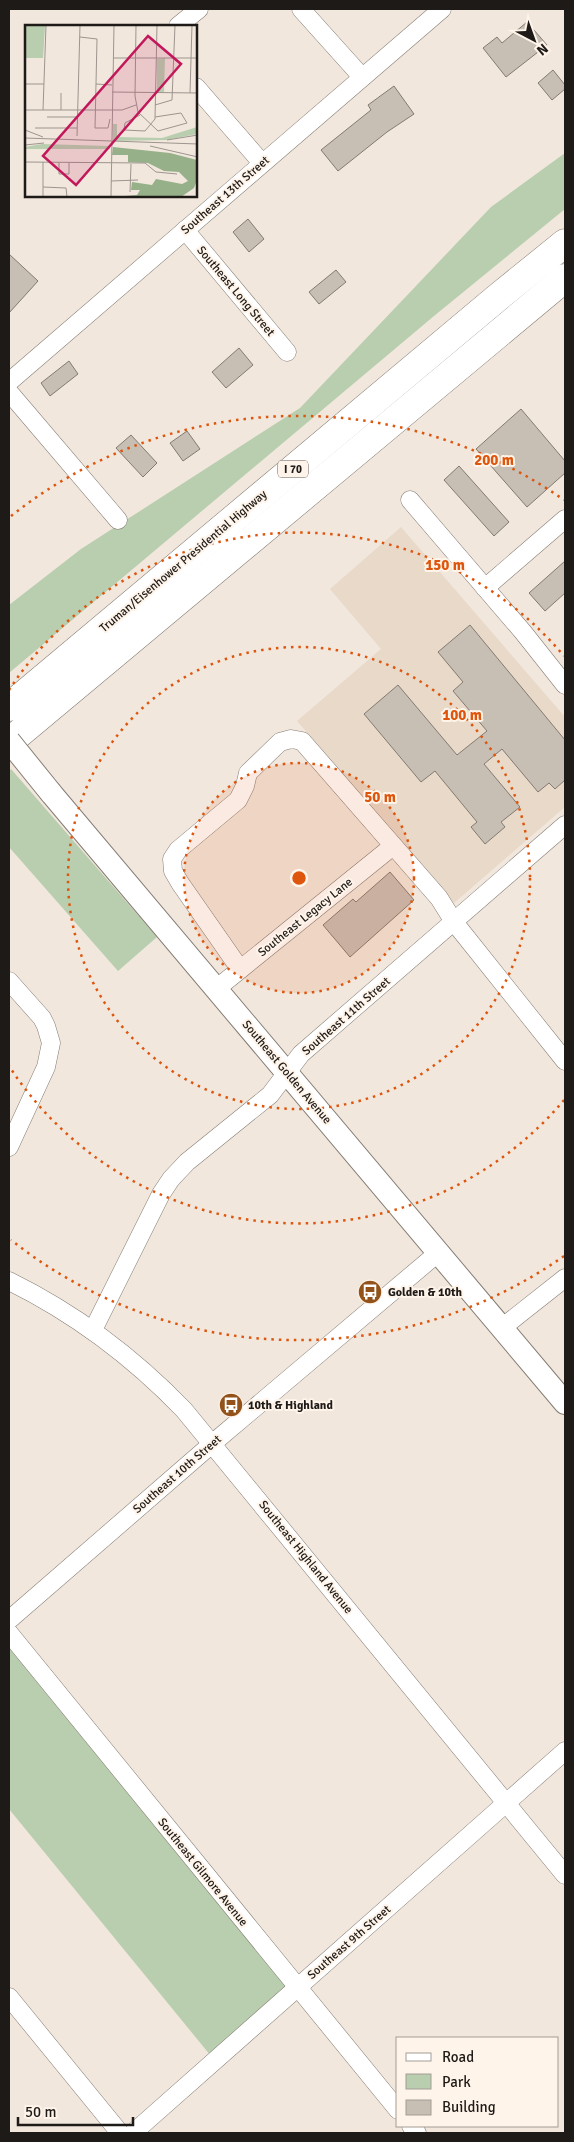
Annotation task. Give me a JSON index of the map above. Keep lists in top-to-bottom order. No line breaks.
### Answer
{"streets":{"highway":["I 70","Truman/Eisenhower Presidential Highway"],"street":["Southeast 13th Street","Southeast Long Street","Southeast Legacy Lane","Southeast 11th Street","Southeast Golden Avenue","Southeast 10th Street","Southeast Highland Avenue","Southeast Gilmore Avenue","Southeast 9th Street"]},"crossings":[["Southeast 13th Street","Southeast Long Street"],["I 70","Southeast Golden Avenue"],["Southeast Legacy Lane","Southeast Golden Avenue"],["Southeast 11th Street","Southeast Golden Avenue"],["Southeast 11th Street","Southeast Highland Avenue"],["Southeast Golden Avenue","Southeast 10th Street"],["Southeast 10th Street","Southeast Highland Avenue"],["Southeast Highland Avenue","Southeast 9th Street"],["Southeast Gilmore Avenue","Southeast 9th Street"]],"places":{"bus stop":["Golden & 10th","10th & Highland"]},"legend":["Road","Park","Building"],"scale_bar":"50 m","north":"bottom right","rings":["200 m","150 m","100 m","50 m"]}
